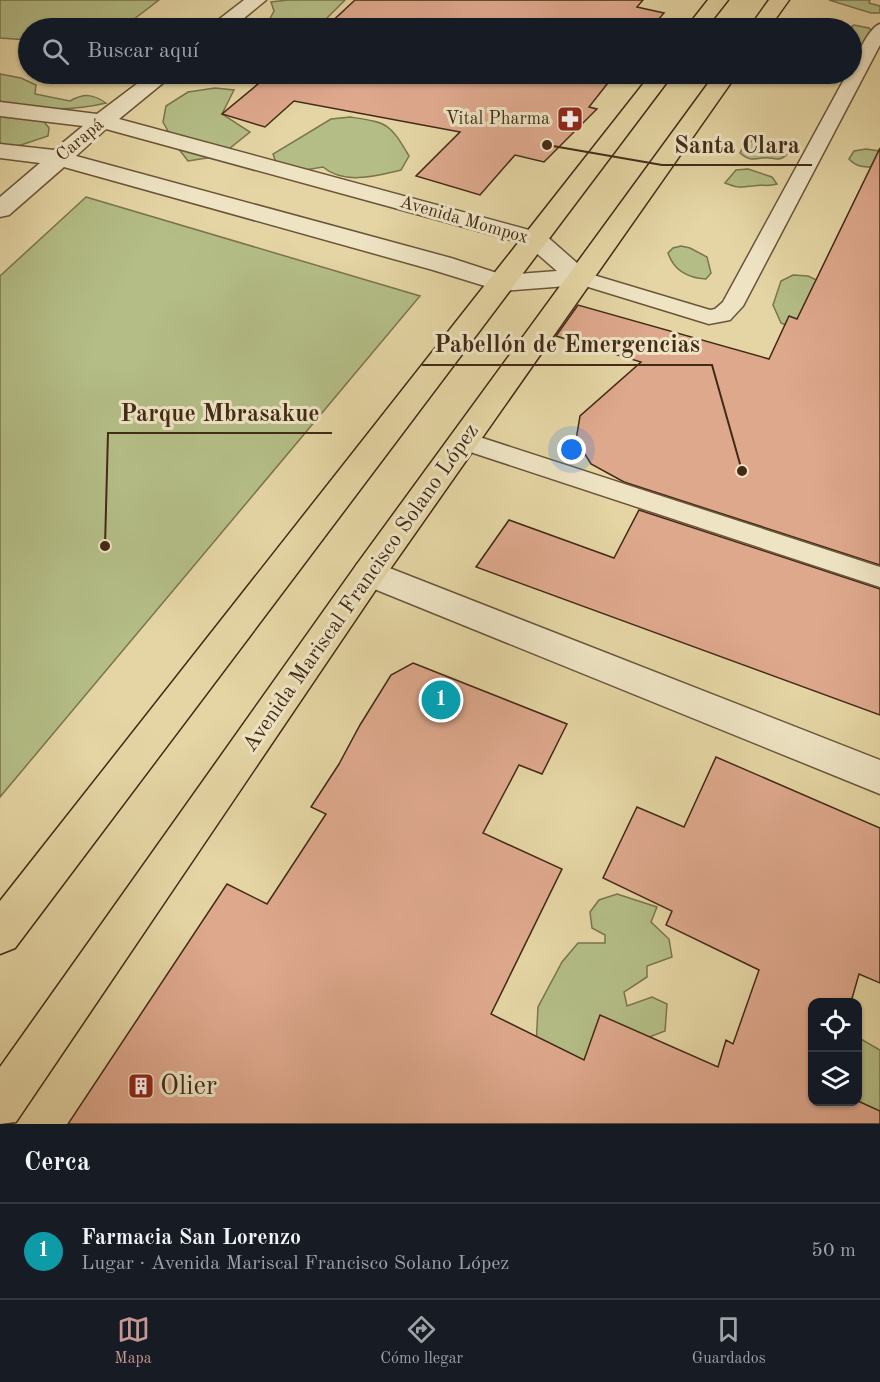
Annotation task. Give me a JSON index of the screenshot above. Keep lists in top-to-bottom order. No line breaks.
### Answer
{"streets":{"main road":["Avenida Mariscal Francisco Solano López"],"street":["Carapá","Avenida Mompox"]},"crossings":[["Carapá","Avenida Mompox"],["Avenida Mompox","Avenida Mariscal Francisco Solano López"]],"places":{"pharmacy":["Vital Pharma"],"other":["Santa Clara","Pabellón de Emergencias","Parque Mbrasakue"],"building":["Olier"]},"page":{"search":"Buscar aquí","pins":"1","heading":"Cerca","list":[{"mark":"1","name":"Farmacia San Lorenzo","note":"Lugar · Avenida Mariscal Francisco Solano López","value":"50 m"}],"nav":["Mapa","Cómo llegar","Guardados"]}}
